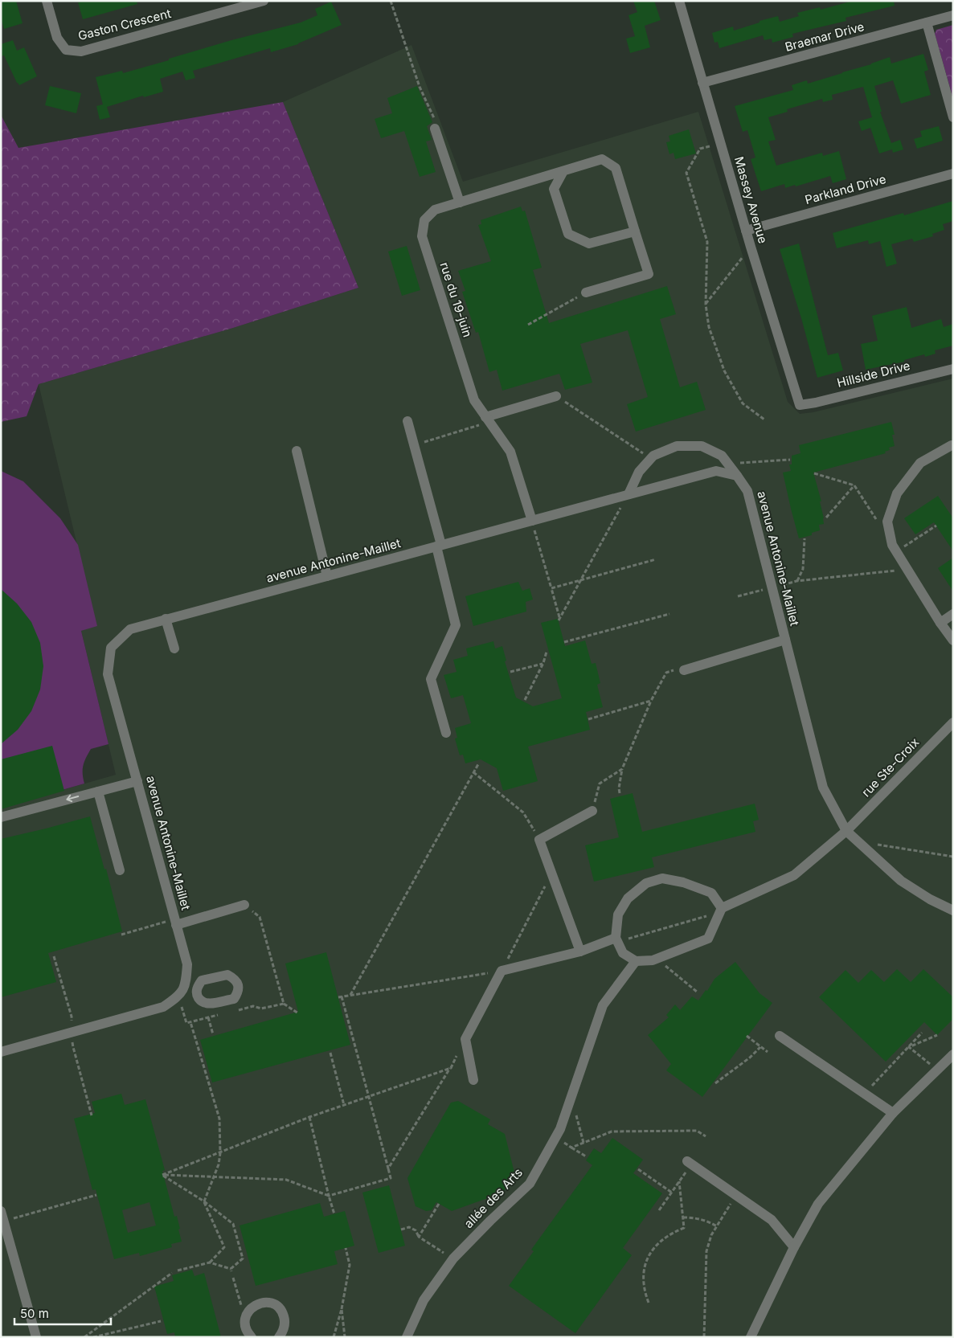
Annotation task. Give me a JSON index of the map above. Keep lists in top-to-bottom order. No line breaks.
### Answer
{"streets":{"street":["Gaston Crescent","Braemar Drive","Parkland Drive","Massey Avenue","rue du 19-juin","Hillside Drive","avenue Antonine-Maillet","rue Ste-Croix","allée des Arts"]},"crossings":[["Braemar Drive","Massey Avenue"],["Parkland Drive","Massey Avenue"],["Massey Avenue","Hillside Drive"],["rue du 19-juin","avenue Antonine-Maillet"],["avenue Antonine-Maillet","rue Ste-Croix"]],"scale_bar":"50 m"}
